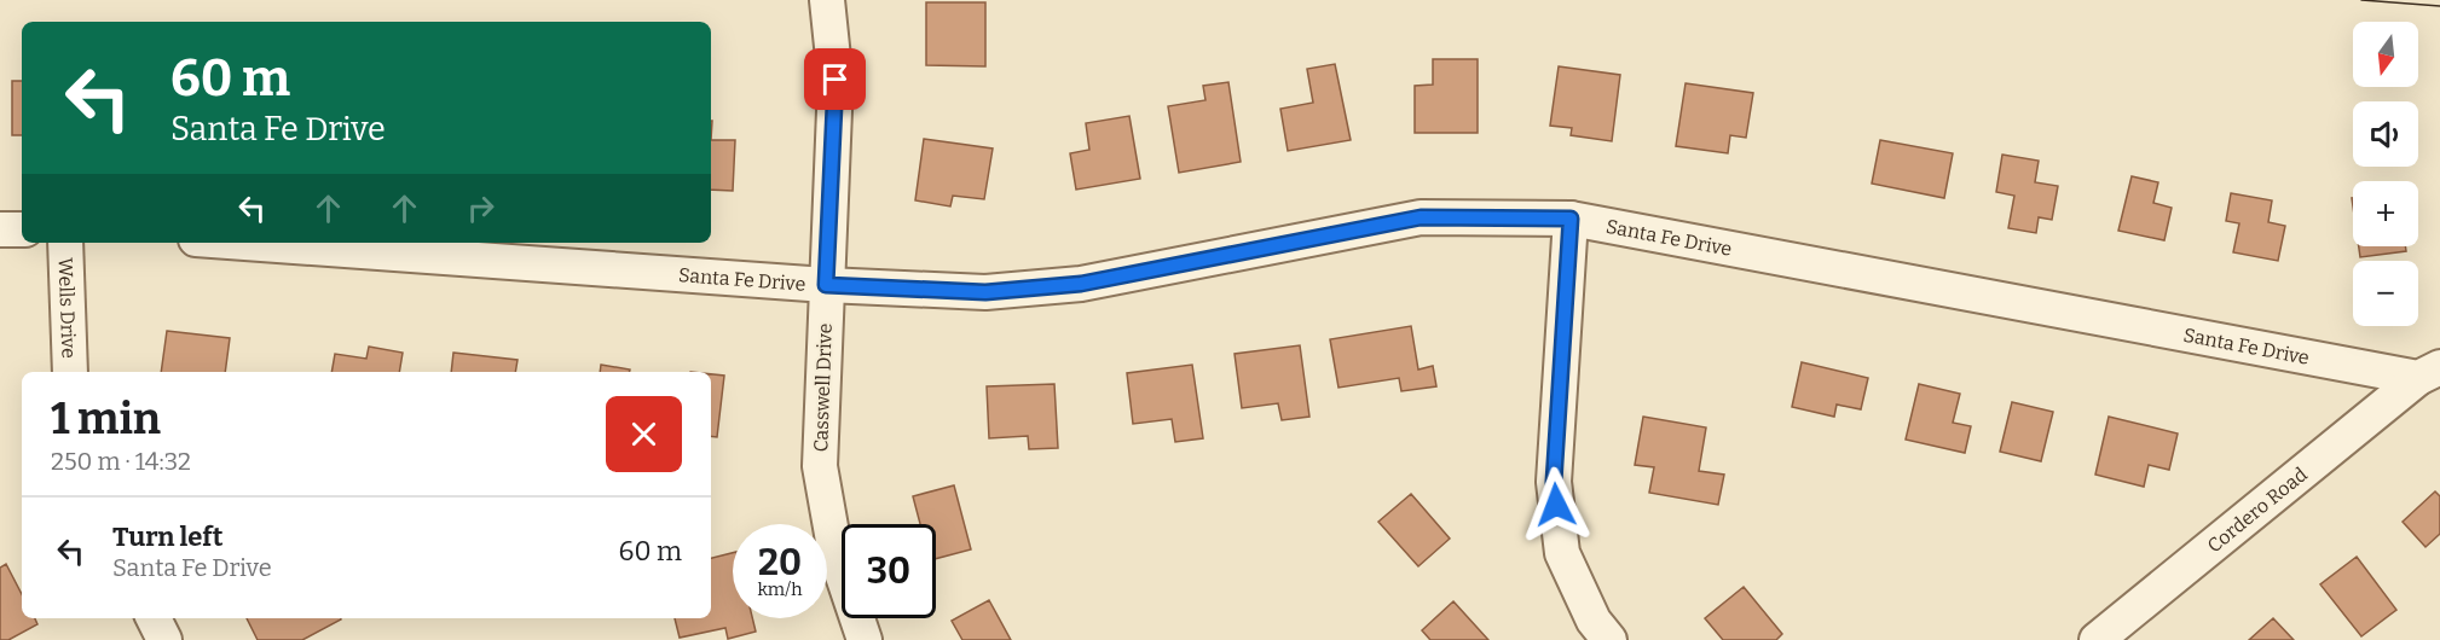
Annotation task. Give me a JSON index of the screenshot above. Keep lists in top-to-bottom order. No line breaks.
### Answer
{"streets":{"street":["Santa Fe Drive","Wells Drive","Casswell Drive","Cordero Road"]},"crossings":[["Santa Fe Drive","Casswell Drive"],["Santa Fe Drive","Cordero Road"]],"north":"bottom","page":{"map_buttons":["+","−"],"turn":["60 m","Santa Fe Drive"],"heading":["1 min","250 m · 14:32"],"list":[{"name":"Turn left","note":"Santa Fe Drive","value":"60 m"}],"speed":"20 km/h","limit":"30"}}
